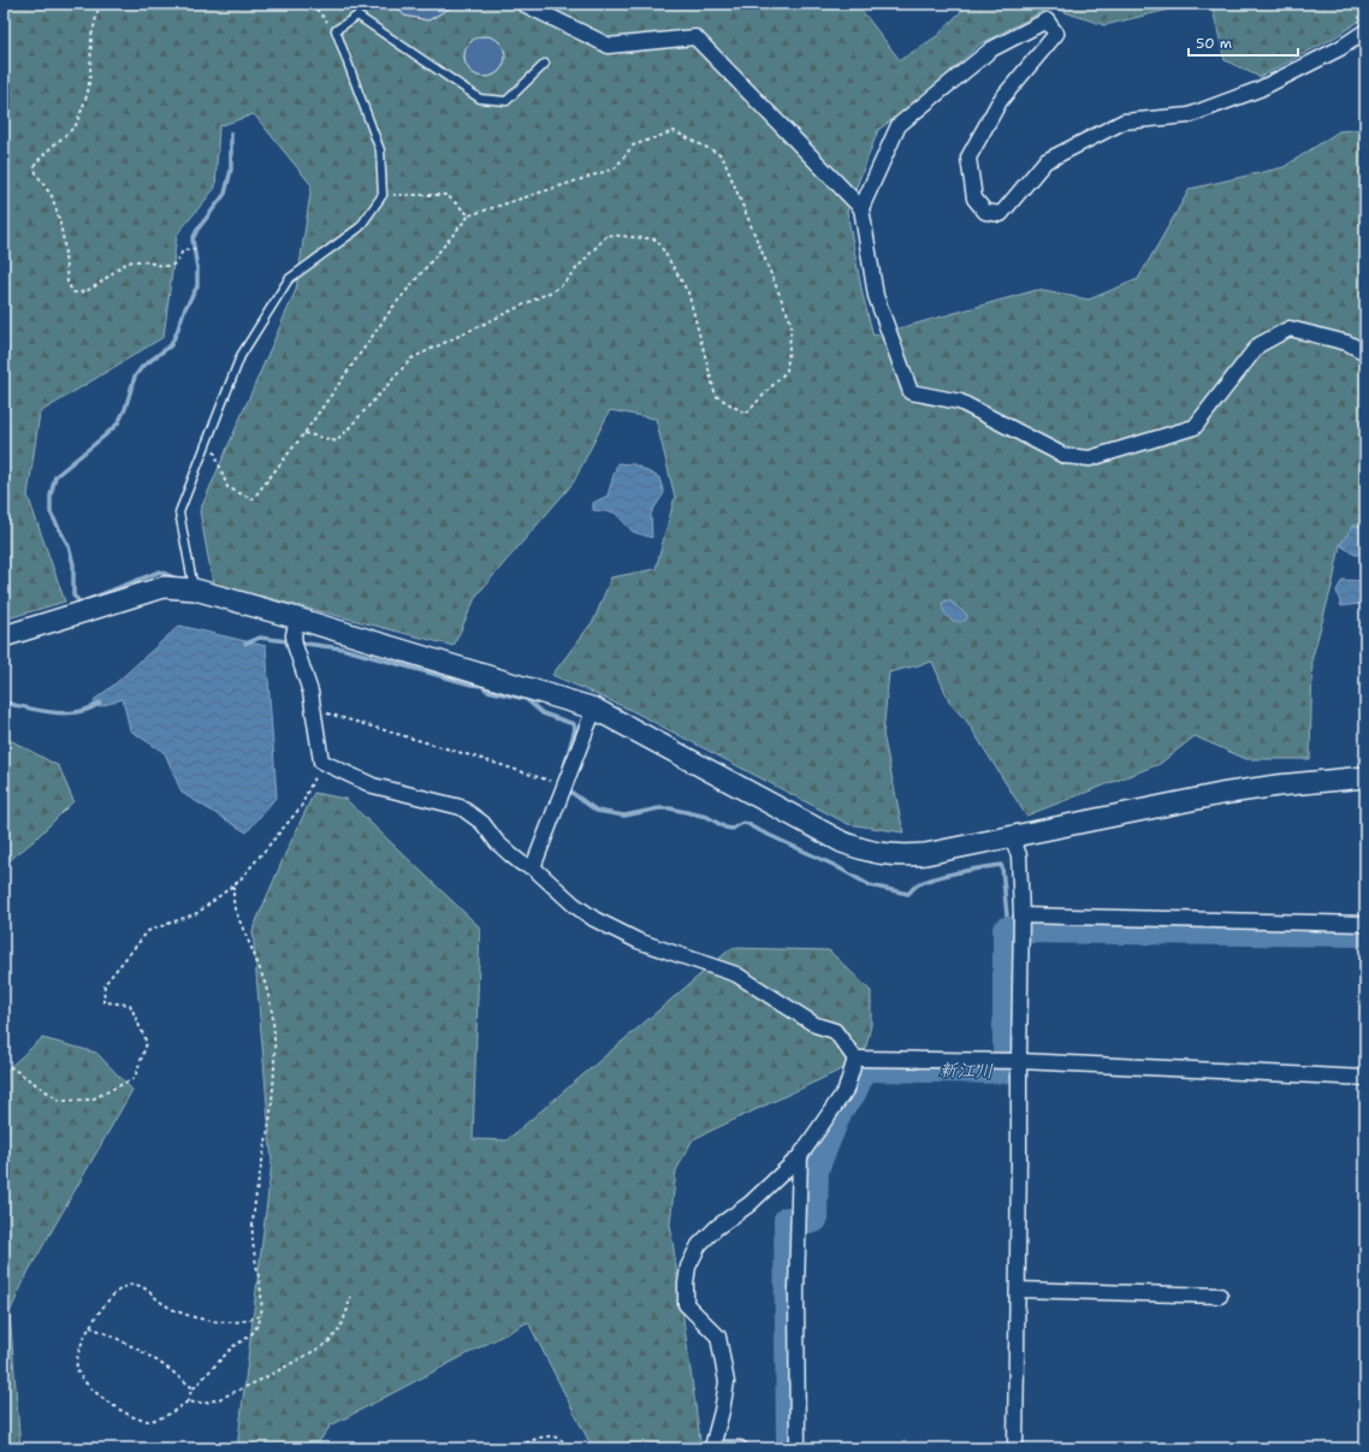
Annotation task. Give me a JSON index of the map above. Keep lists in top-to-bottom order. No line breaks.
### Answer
{"water":["新江川"],"scale_bar":"50 m"}
